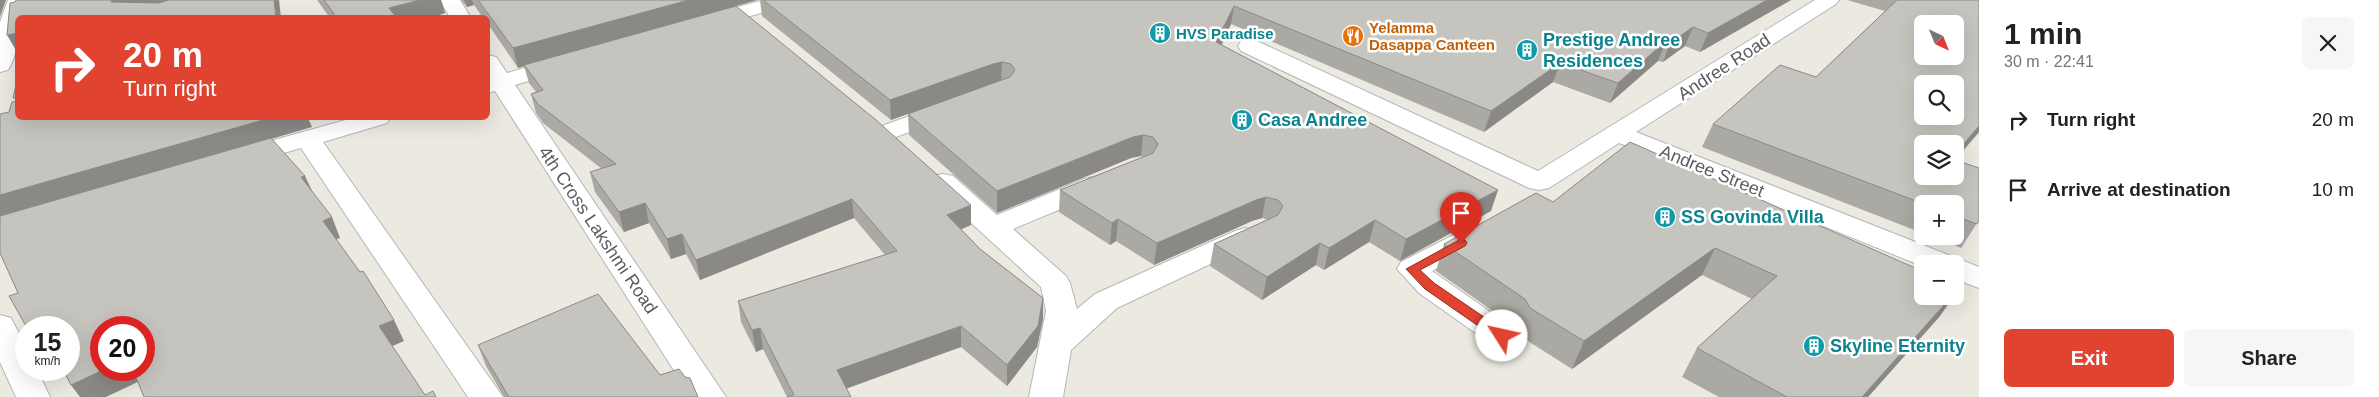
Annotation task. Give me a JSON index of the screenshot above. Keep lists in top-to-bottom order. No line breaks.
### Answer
{"streets":{"street":["Andree Road","Andree Street","4th Cross Lakshmi Road"]},"crossings":[["Andree Road","Andree Street"]],"places":{"building":["HVS Paradise","Prestige Andree Residences","Casa Andree","SS Govinda Villa","Skyline Eternity"],"restaurant":["Yelamma Dasappa Canteen"]},"north":"bottom right","page":{"heading":["1 min","30 m · 22:41"],"map_buttons":["+","−"],"turn":["20 m","Turn right"],"list":[{"name":"Turn right","value":"20 m"},{"name":"Arrive at destination","value":"10 m"}],"speed":"15 km/h","limit":"20","buttons":["Exit","Share"]}}
